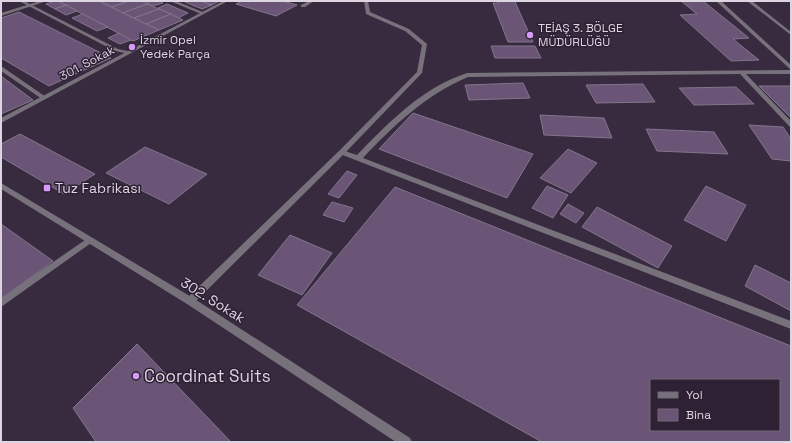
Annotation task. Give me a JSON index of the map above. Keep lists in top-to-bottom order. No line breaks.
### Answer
{"streets":{"street":["301. Sokak","302. Sokak"]},"places":{"other":["TEİAŞ 3. BÖLGE MÜDÜRLÜĞÜ","İzmir Opel Yedek Parça","Coordinat Suits"],"transit":["Tuz Fabrikası"]},"legend":["Yol","Bina"]}
